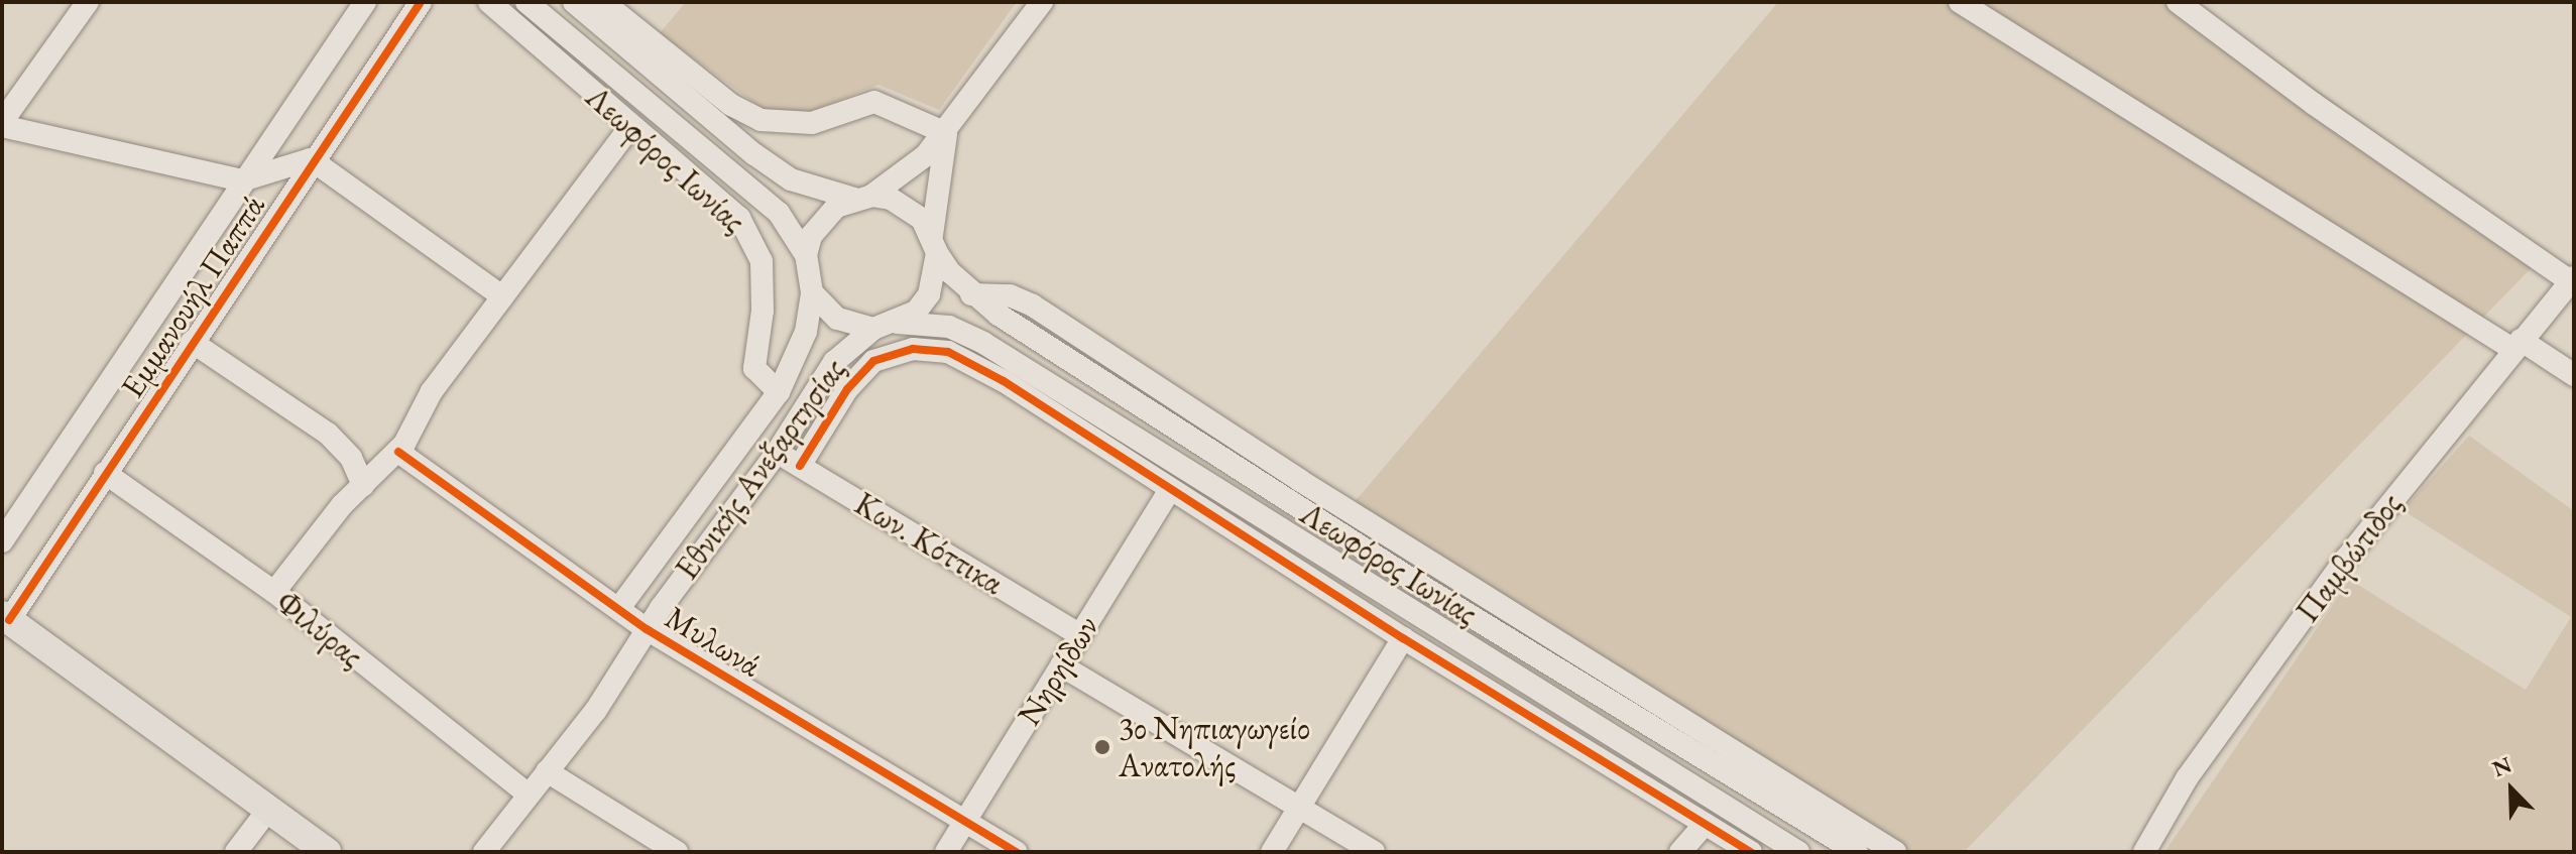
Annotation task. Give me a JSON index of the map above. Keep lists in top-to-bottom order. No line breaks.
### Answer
{"streets":{"street":["Λεωφόρος Ιωνίας","Εμμανουήλ Παππά","Εθνικής Ανεξαρτησίας","Κων. Κόττικα","Παμβώτιδος","Φιλύρας","Μυλωνά","Νηρηίδων"]},"crossings":[["Λεωφόρος Ιωνίας","Εθνικής Ανεξαρτησίας"],["Εμμανουήλ Παππά","Φιλύρας"],["Εθνικής Ανεξαρτησίας","Κων. Κόττικα"],["Εθνικής Ανεξαρτησίας","Φιλύρας"],["Εθνικής Ανεξαρτησίας","Μυλωνά"],["Κων. Κόττικα","Νηρηίδων"],["Μυλωνά","Νηρηίδων"]],"places":["3ο Νηπιαγωγείο Ανατολής"],"north":"top left"}
